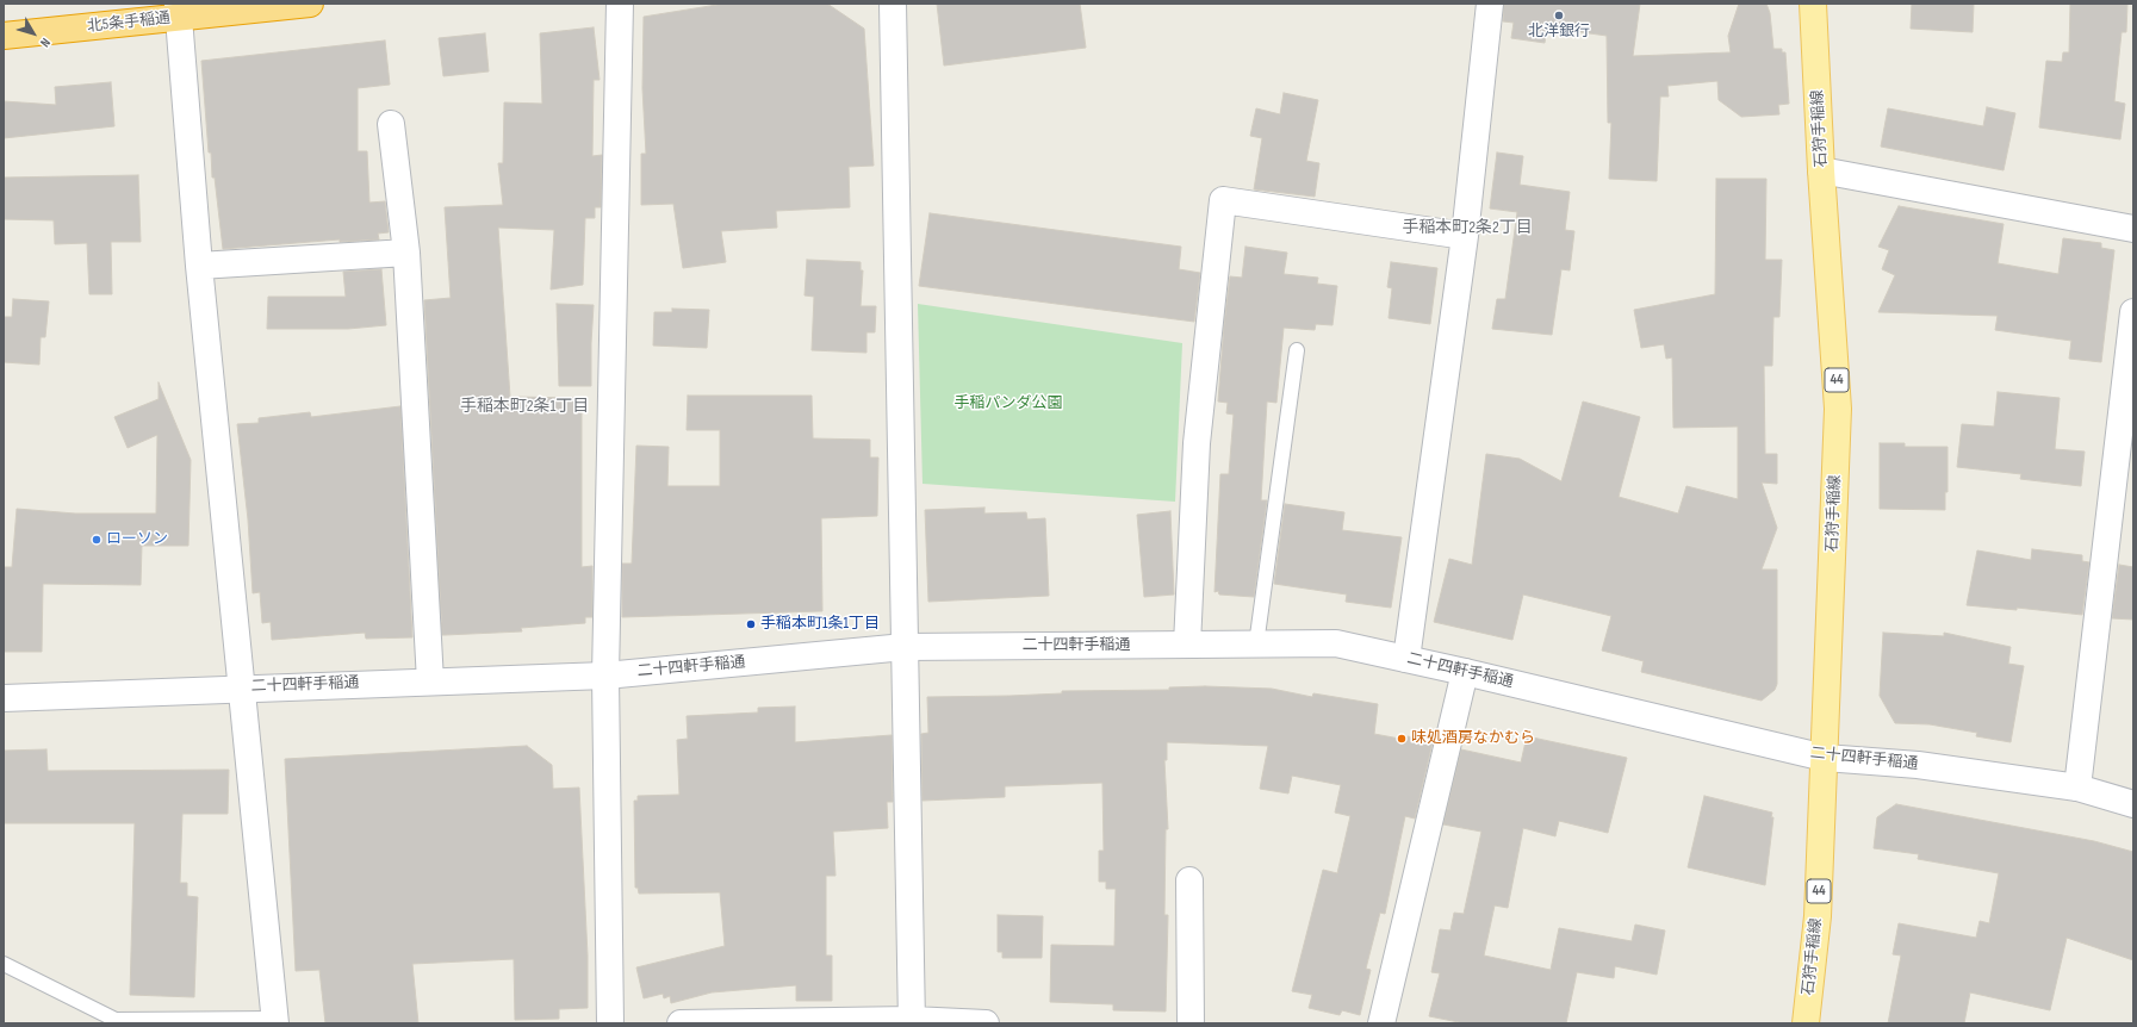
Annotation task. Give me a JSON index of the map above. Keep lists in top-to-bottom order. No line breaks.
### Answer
{"streets":{"highway":["北5条手稲通"],"main road":["石狩手稲線","44"],"street":["二十四軒手稲通"]},"crossings":[["石狩手稲線","二十四軒手稲通"]],"districts":["手稲本町2条2丁目","手稲本町2条1丁目"],"parks":["手稲パンダ公園"],"places":["北洋銀行","ローソン","手稲本町1条1丁目","味処酒房なかむら"],"north":"bottom right"}
